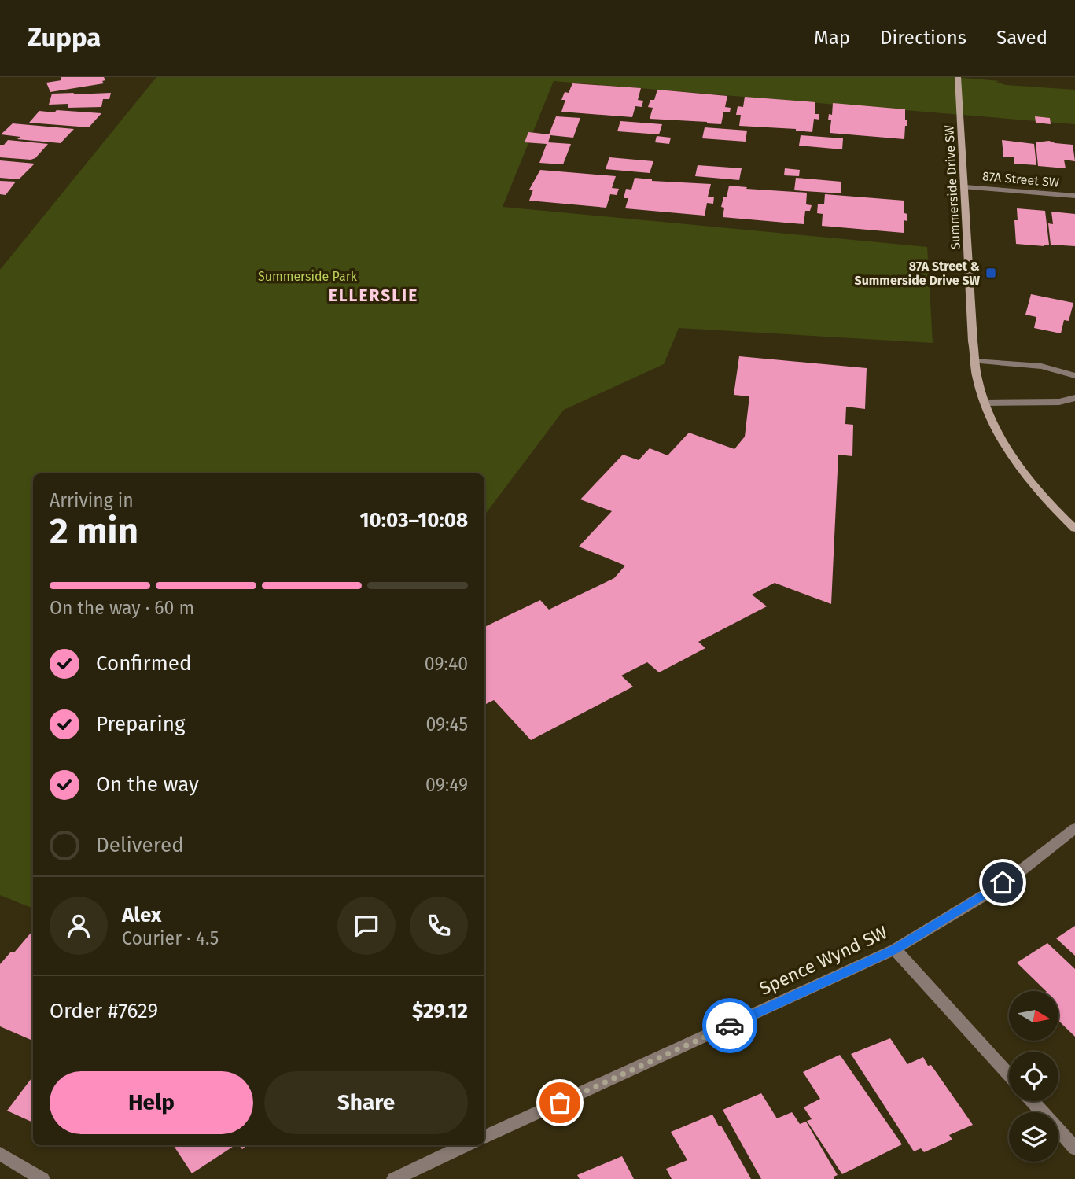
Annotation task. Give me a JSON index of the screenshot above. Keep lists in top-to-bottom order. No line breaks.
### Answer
{"streets":{"street":["87A Street SW","Summerside Drive SW","Spence Wynd SW"]},"crossings":[["87A Street SW","Summerside Drive SW"]],"districts":["ELLERSLIE"],"parks":["Summerside Park"],"places":{"transit":["87A Street & Summerside Drive SW"]},"north":"right","page":{"header":"Zuppa","nav":["Map","Directions","Saved"],"heading":["2 min","Arriving in","10:03–10:08"],"panel":["Alex","Courier · 4.5","Order #7629","$29.12"],"bar":"On the way · 60 m","list":[["Confirmed","09:40"],["Preparing","09:45"],["On the way","09:49"],"Delivered"],"buttons":["Help","Share"]}}
